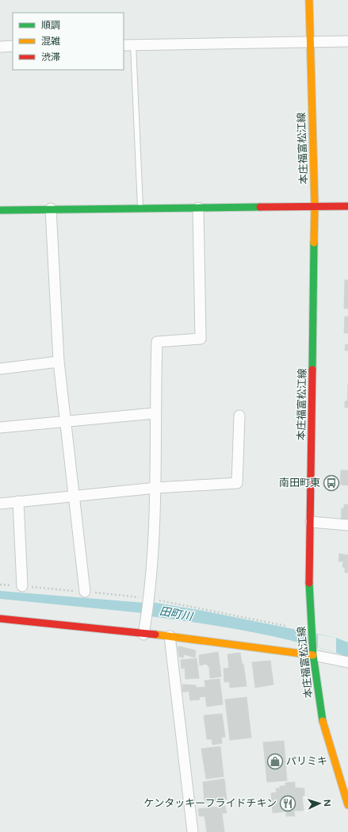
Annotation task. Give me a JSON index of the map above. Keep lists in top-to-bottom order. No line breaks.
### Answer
{"streets":{"main road":["本庄福富松江線"]},"water":["田町川"],"places":{"bus stop":["南田町東"],"shop":["パリミキ"],"restaurant":["ケンタッキーフライドチキン"]},"legend":["順調","混雑","渋滞"],"north":"right"}
